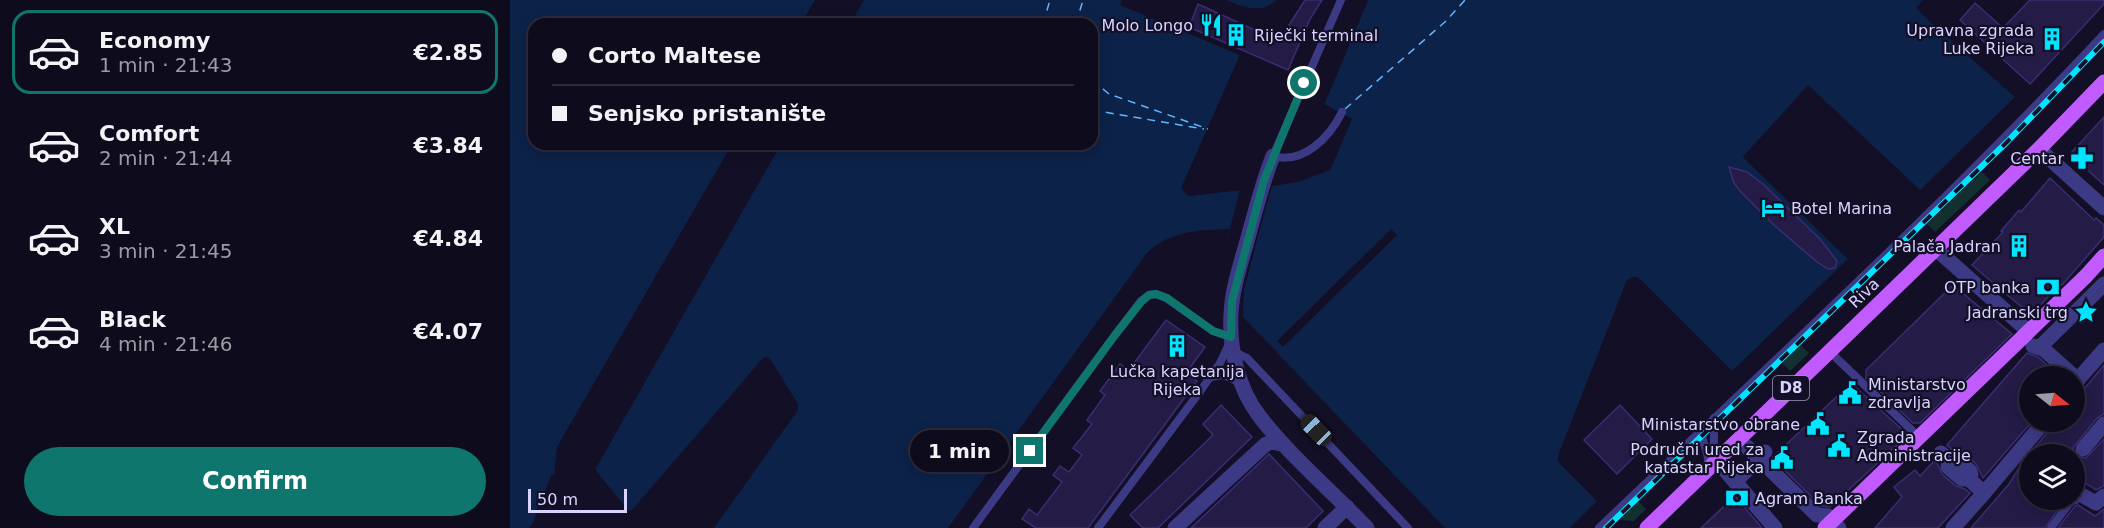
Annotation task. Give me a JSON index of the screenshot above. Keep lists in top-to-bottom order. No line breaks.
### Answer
{"streets":{"main road":["Riva","D8"]},"places":{"restaurant":["Molo Longo"],"building":["Riječki terminal","Upravna zgrada Luke Rijeka","Palača Jadran","Lučka kapetanija Rijeka"],"pharmacy":["Centar"],"hotel":["Botel Marina"],"bank":["OTP banka","Agram Banka"],"place":["Jadranski trg"],"public building":["Ministarstvo zdravlja","Ministarstvo obrane","Zgrada Administracije","Područni ured za katastar Rijeka"]},"scale_bar":"50 m","north":"right","page":{"list":[{"name":"Economy","note":"1 min · 21:43","value":"€2.85"},{"name":"Comfort","note":"2 min · 21:44","value":"€3.84"},{"name":"XL","note":"3 min · 21:45","value":"€4.84"},{"name":"Black","note":"4 min · 21:46","value":"€4.07"}],"banner":["Corto Maltese","Senjsko pristanište"],"bubble":"1 min","buttons":"Confirm","scale":"50 m"}}
